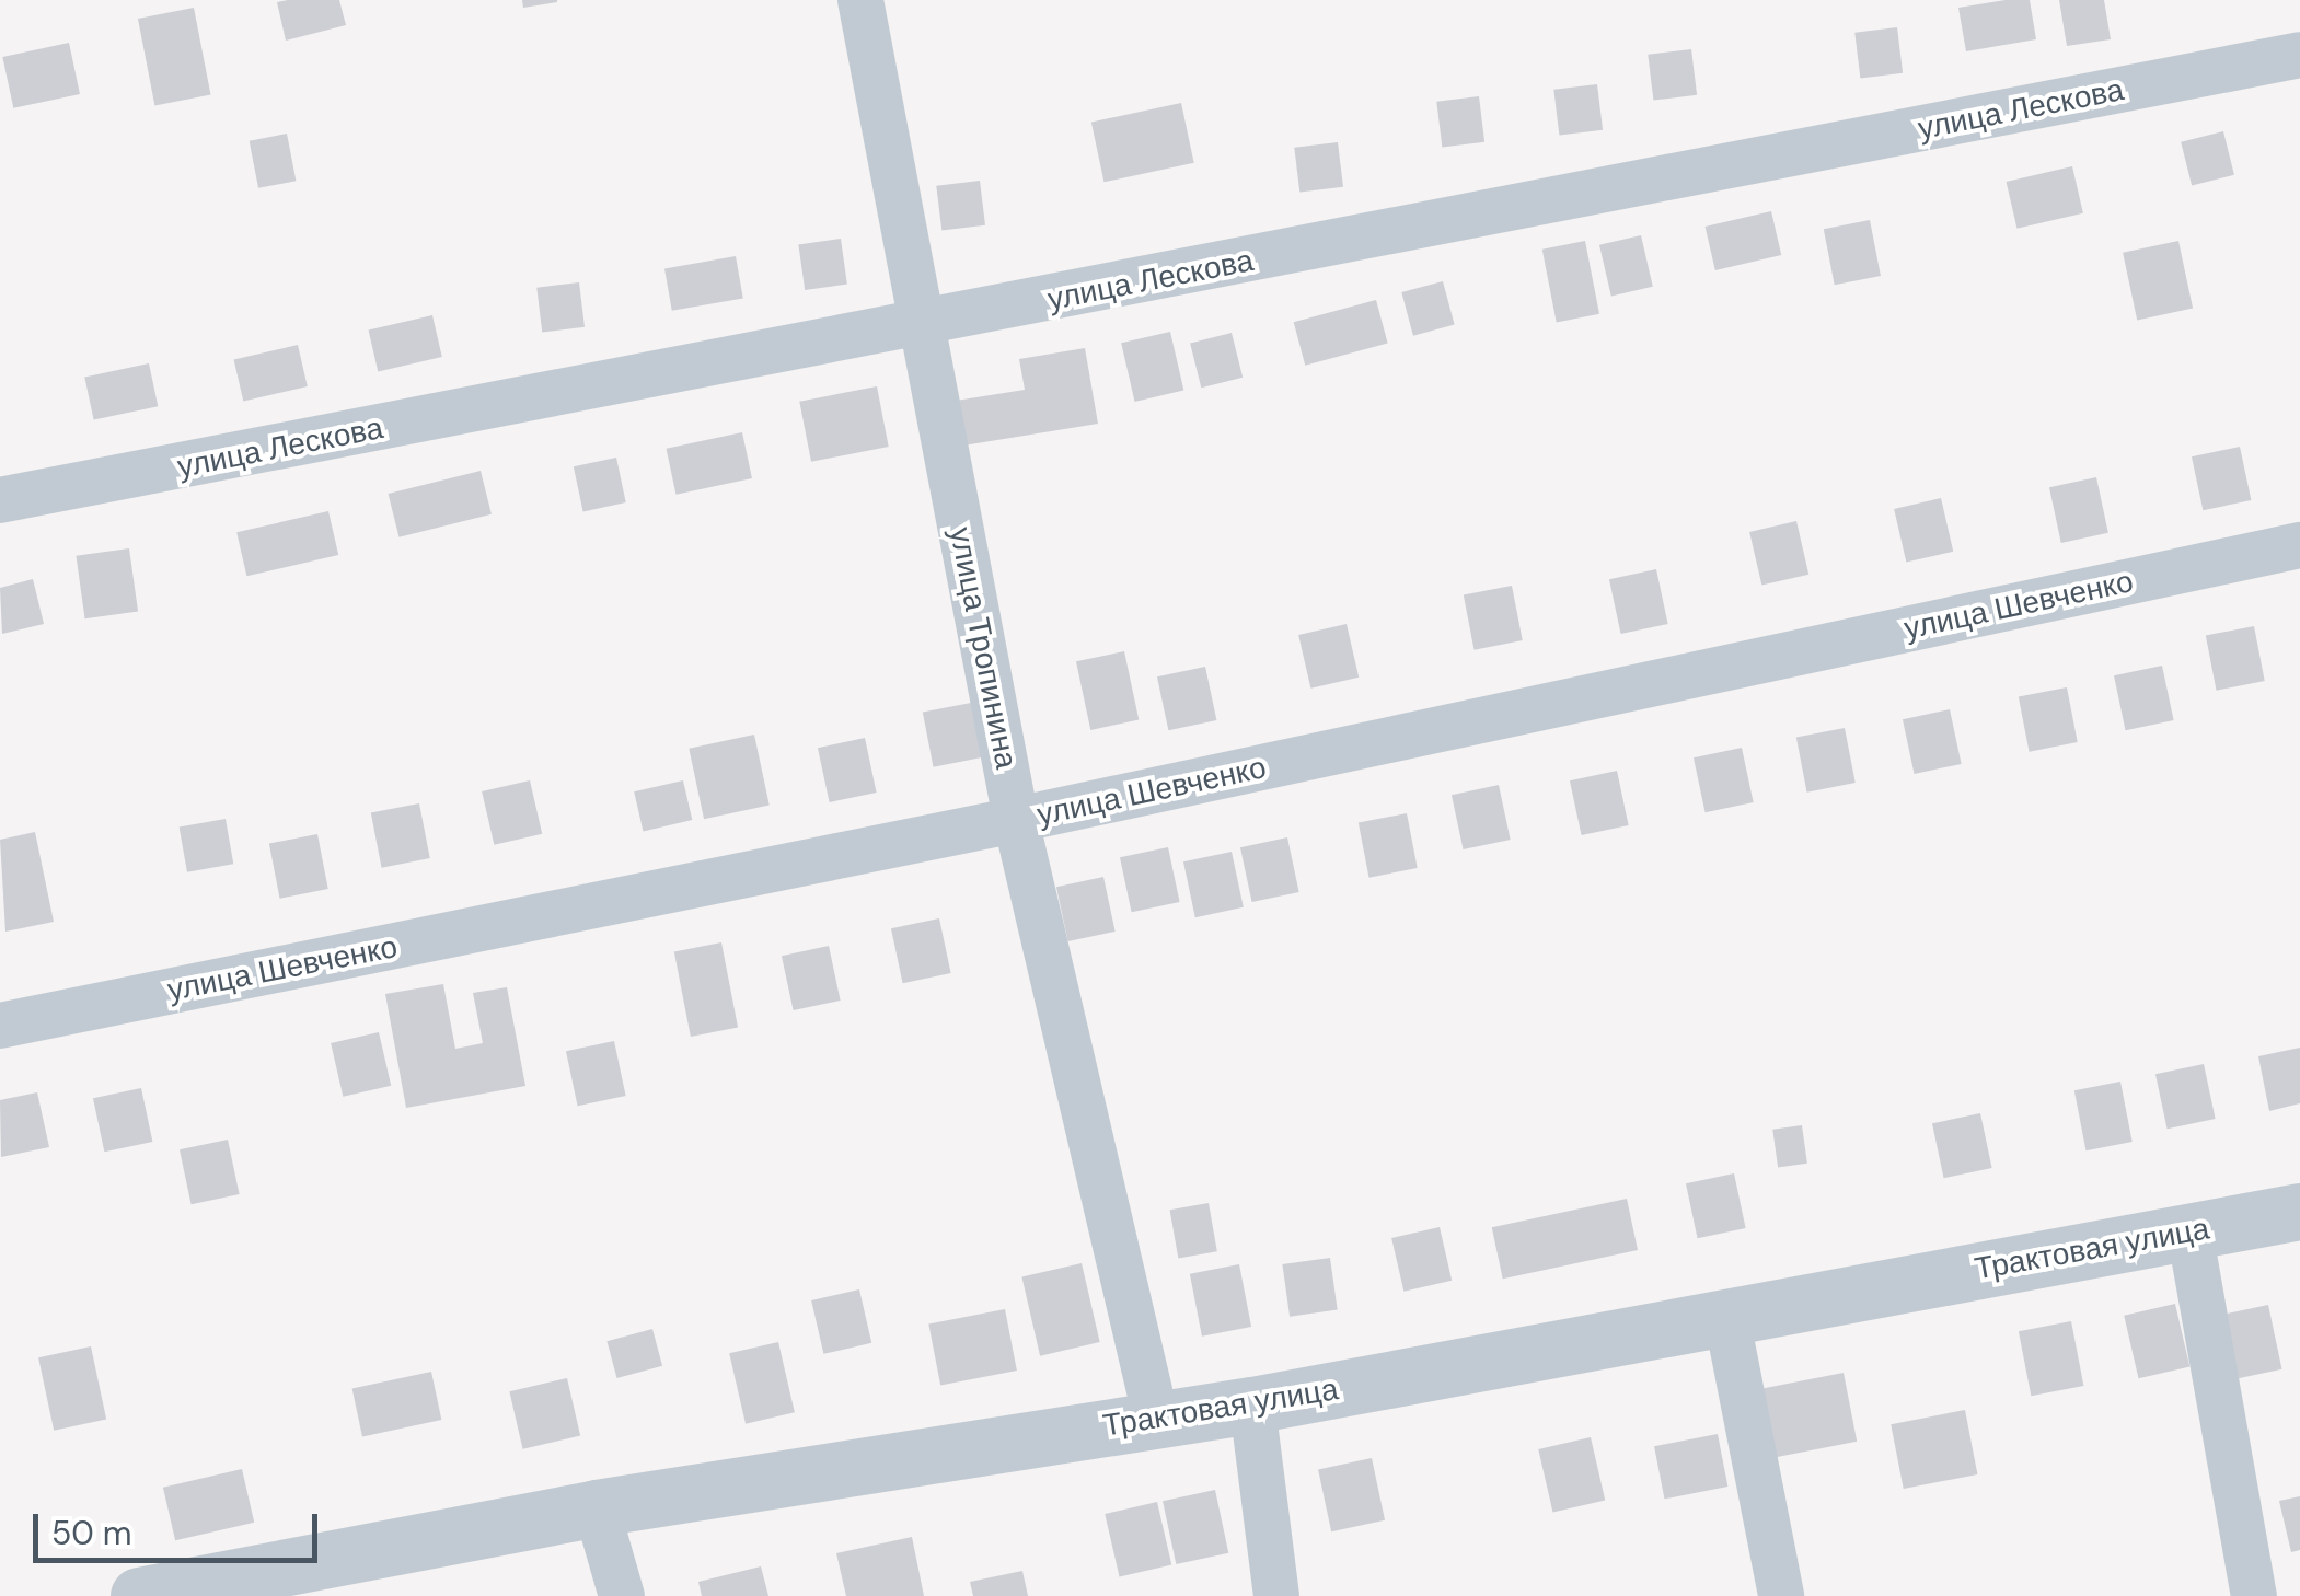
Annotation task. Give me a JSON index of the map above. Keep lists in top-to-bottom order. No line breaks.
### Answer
{"streets":{"street":["улица Лескова","улица Шевченко","улица Тропинина","Трактовая улица"]},"crossings":[["улица Лескова","улица Тропинина"],["улица Шевченко","улица Тропинина"],["улица Тропинина","Трактовая улица"]],"scale_bar":"50 m"}
